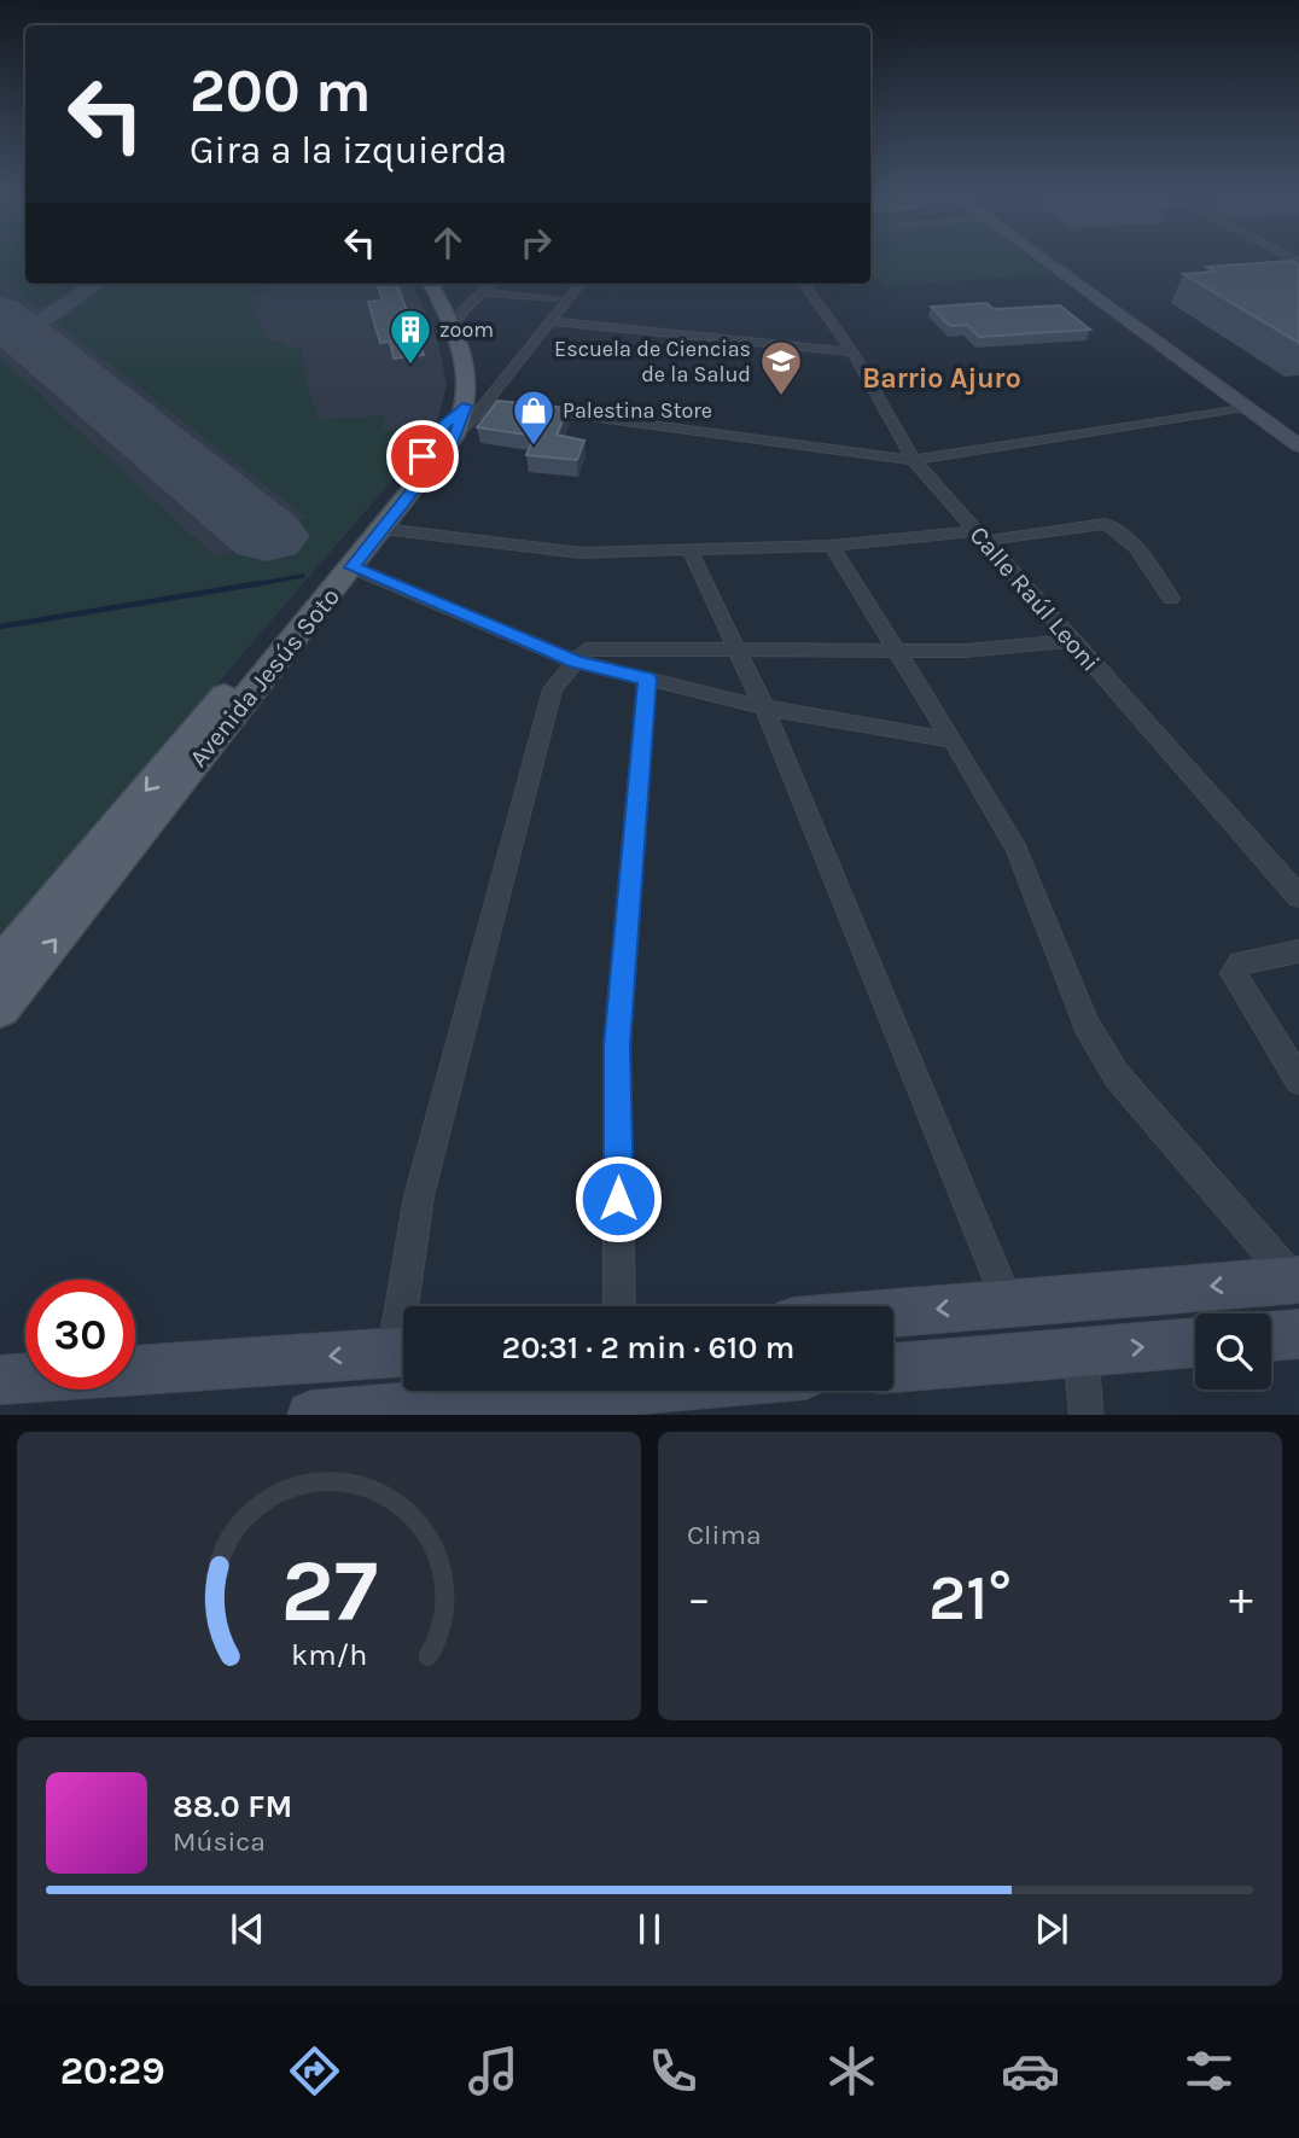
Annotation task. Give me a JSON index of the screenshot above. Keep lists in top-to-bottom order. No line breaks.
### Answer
{"streets":{"main road":["Avenida Jesús Soto"],"street":["Calle Raúl Leoni"]},"districts":["Barrio Ajuro"],"places":{"building":["zoom"],"school or university":["Escuela de Ciencias de la Salud"],"shop":["Palestina Store"]},"page":{"turn":["200 m","Gira a la izquierda"],"limit":"30","trip":"20:31 · 2 min · 610 m","tile":"Clima","heat":["−","21°","+"],"song":["88.0 FM","Música"],"tabs":"20:29","gauge":["27","km/h"]}}
